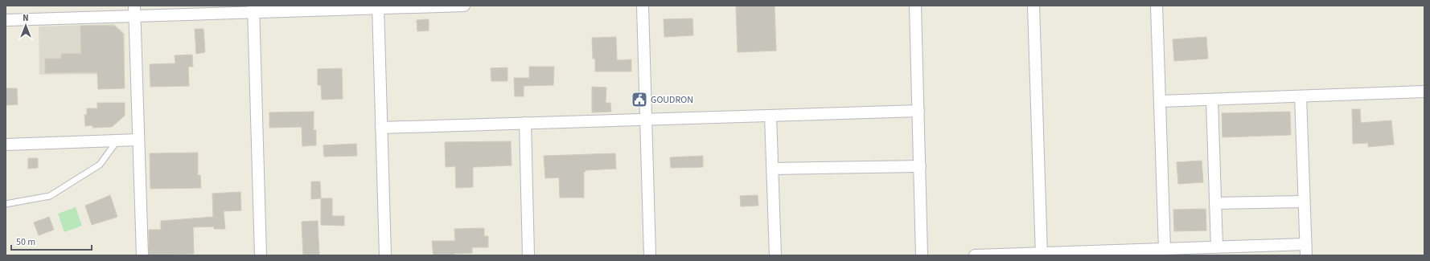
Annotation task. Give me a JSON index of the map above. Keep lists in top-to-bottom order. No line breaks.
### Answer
{"places":{"public building":["GOUDRON"]},"scale_bar":"50 m","north":"top"}
